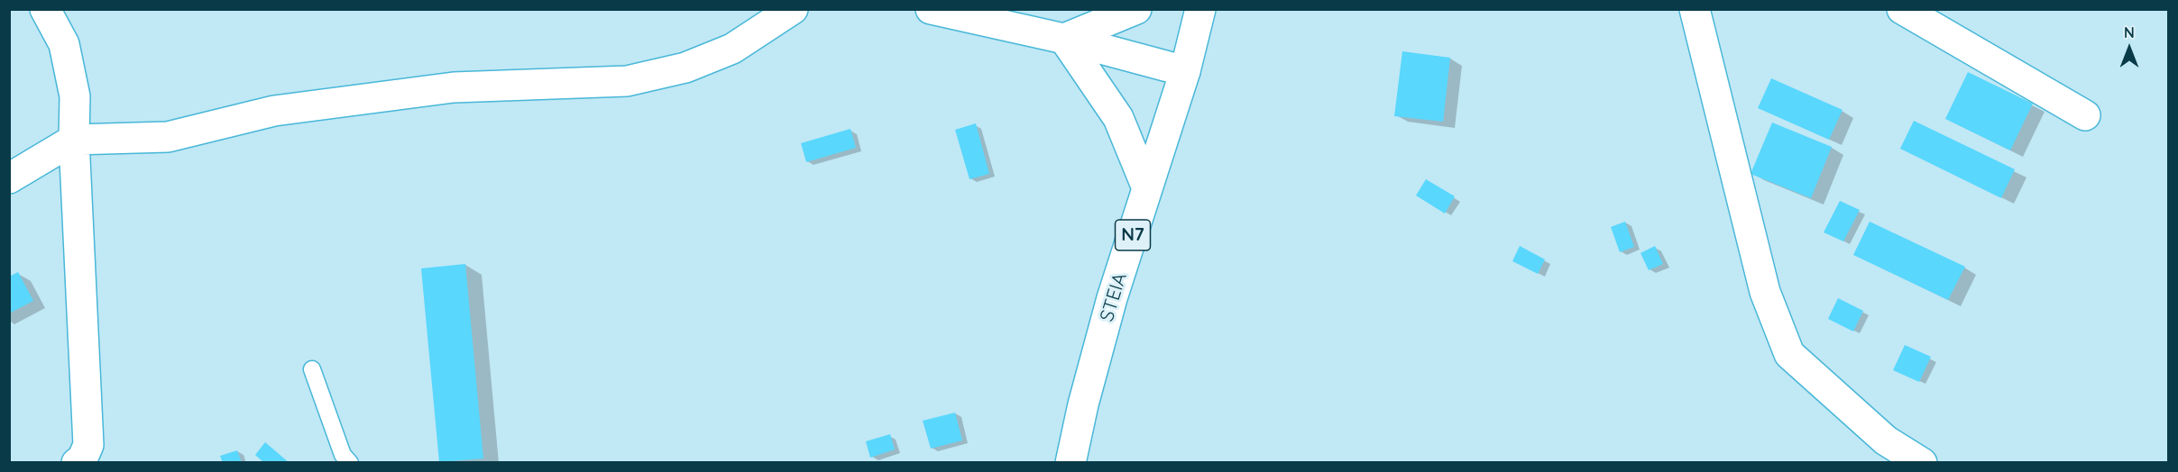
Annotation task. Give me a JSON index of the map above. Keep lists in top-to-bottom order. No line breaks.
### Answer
{"streets":{"street":["N7","STEIA"]},"north":"top"}
